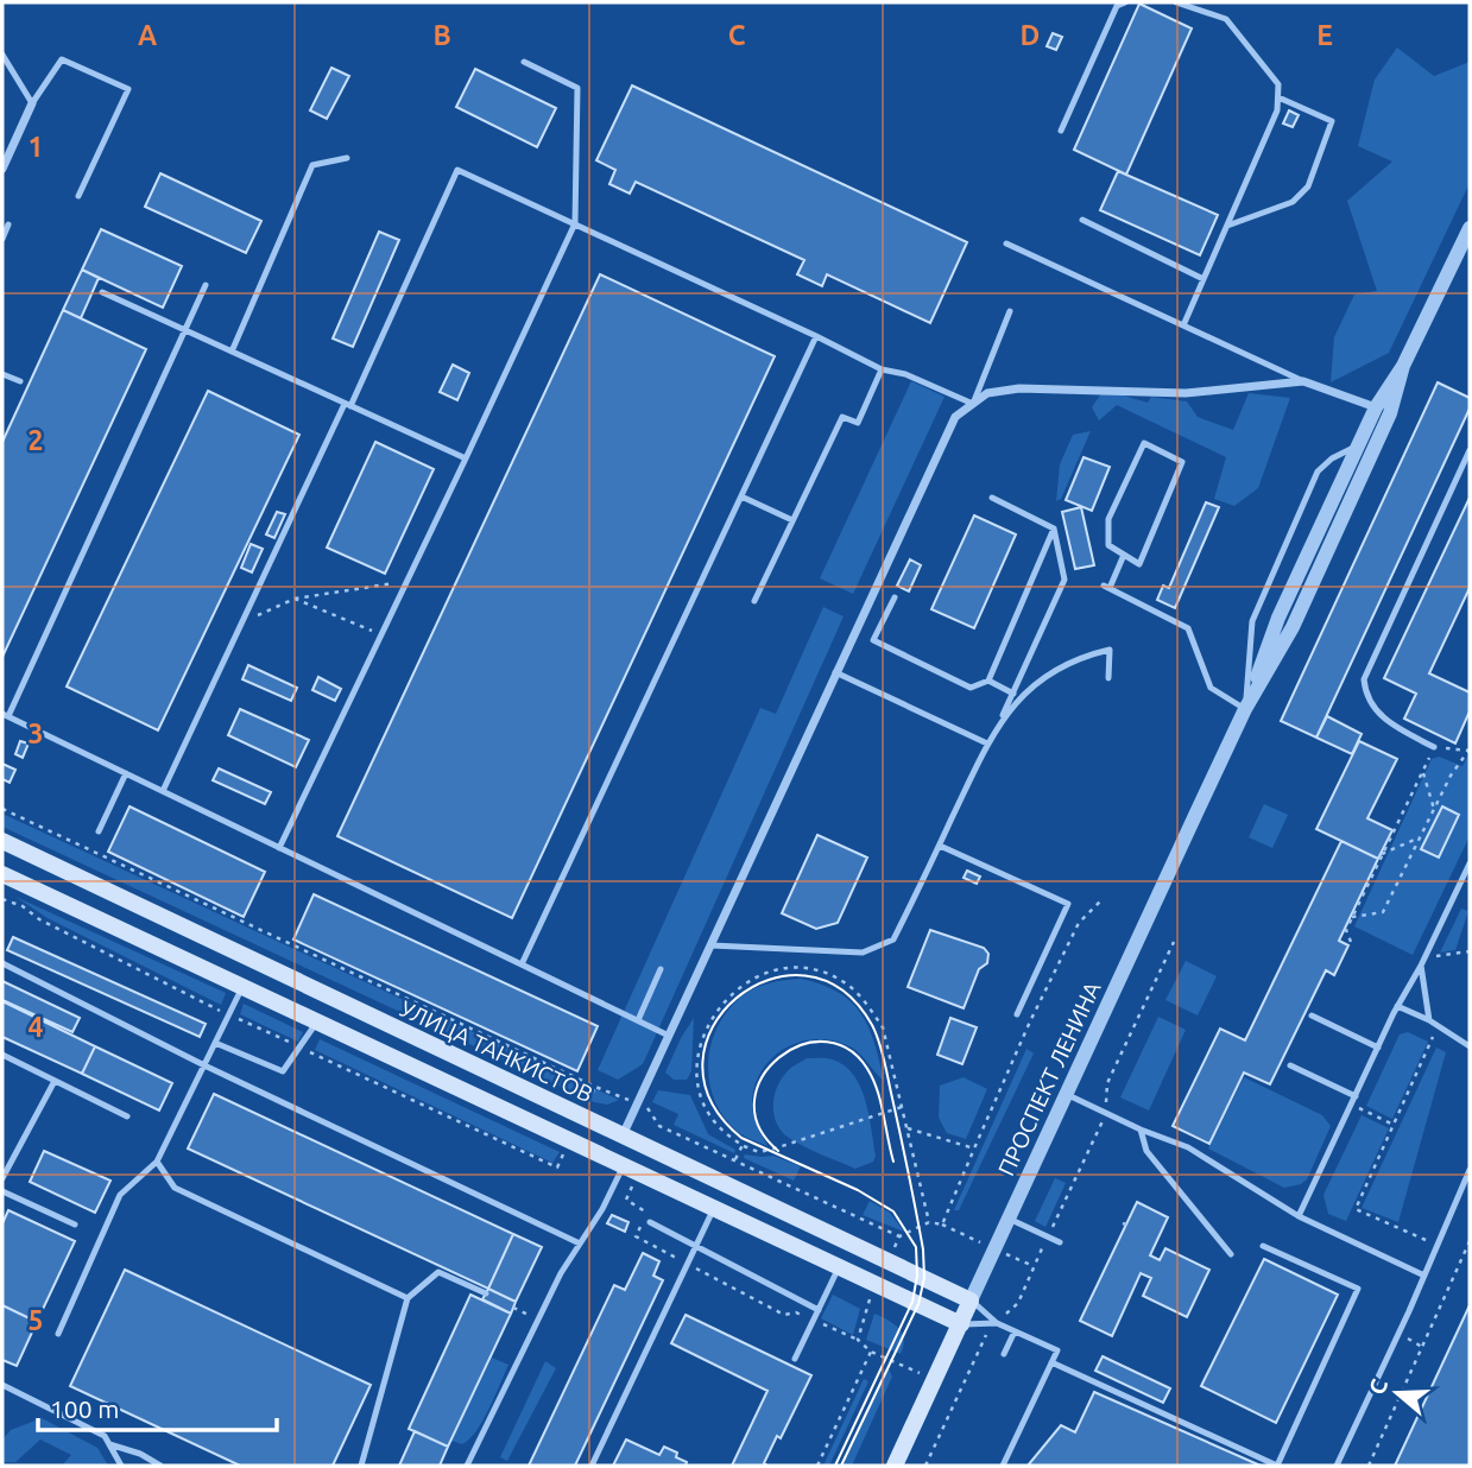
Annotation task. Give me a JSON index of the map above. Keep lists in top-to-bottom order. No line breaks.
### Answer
{"streets":{"main road":["УЛИЦА ТАНКИСТОВ","ПРОСПЕКТ ЛЕНИНА"]},"crossings":[["УЛИЦА ТАНКИСТОВ","ПРОСПЕКТ ЛЕНИНА"]],"scale_bar":"100 m","north":"left","grid":{"columns":["A","B","C","D","E"],"rows":["1","2","3","4","5"]}}
